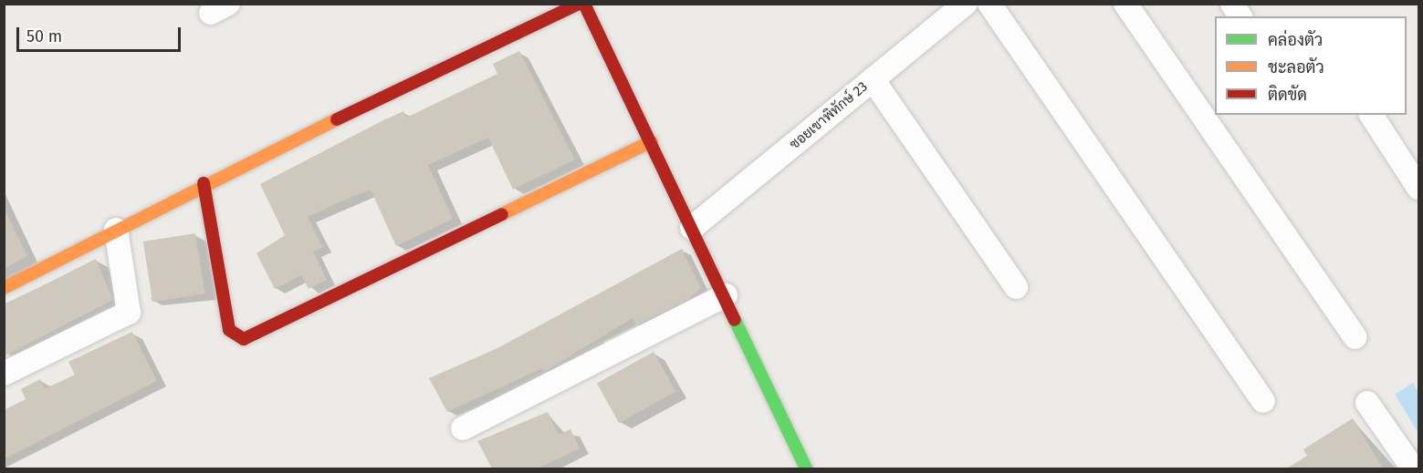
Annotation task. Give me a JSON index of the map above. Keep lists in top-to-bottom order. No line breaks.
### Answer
{"streets":{"street":["ซอยเขาพิทักษ์ 23"]},"legend":["คล่องตัว","ชะลอตัว","ติดขัด"],"scale_bar":"50 m"}
